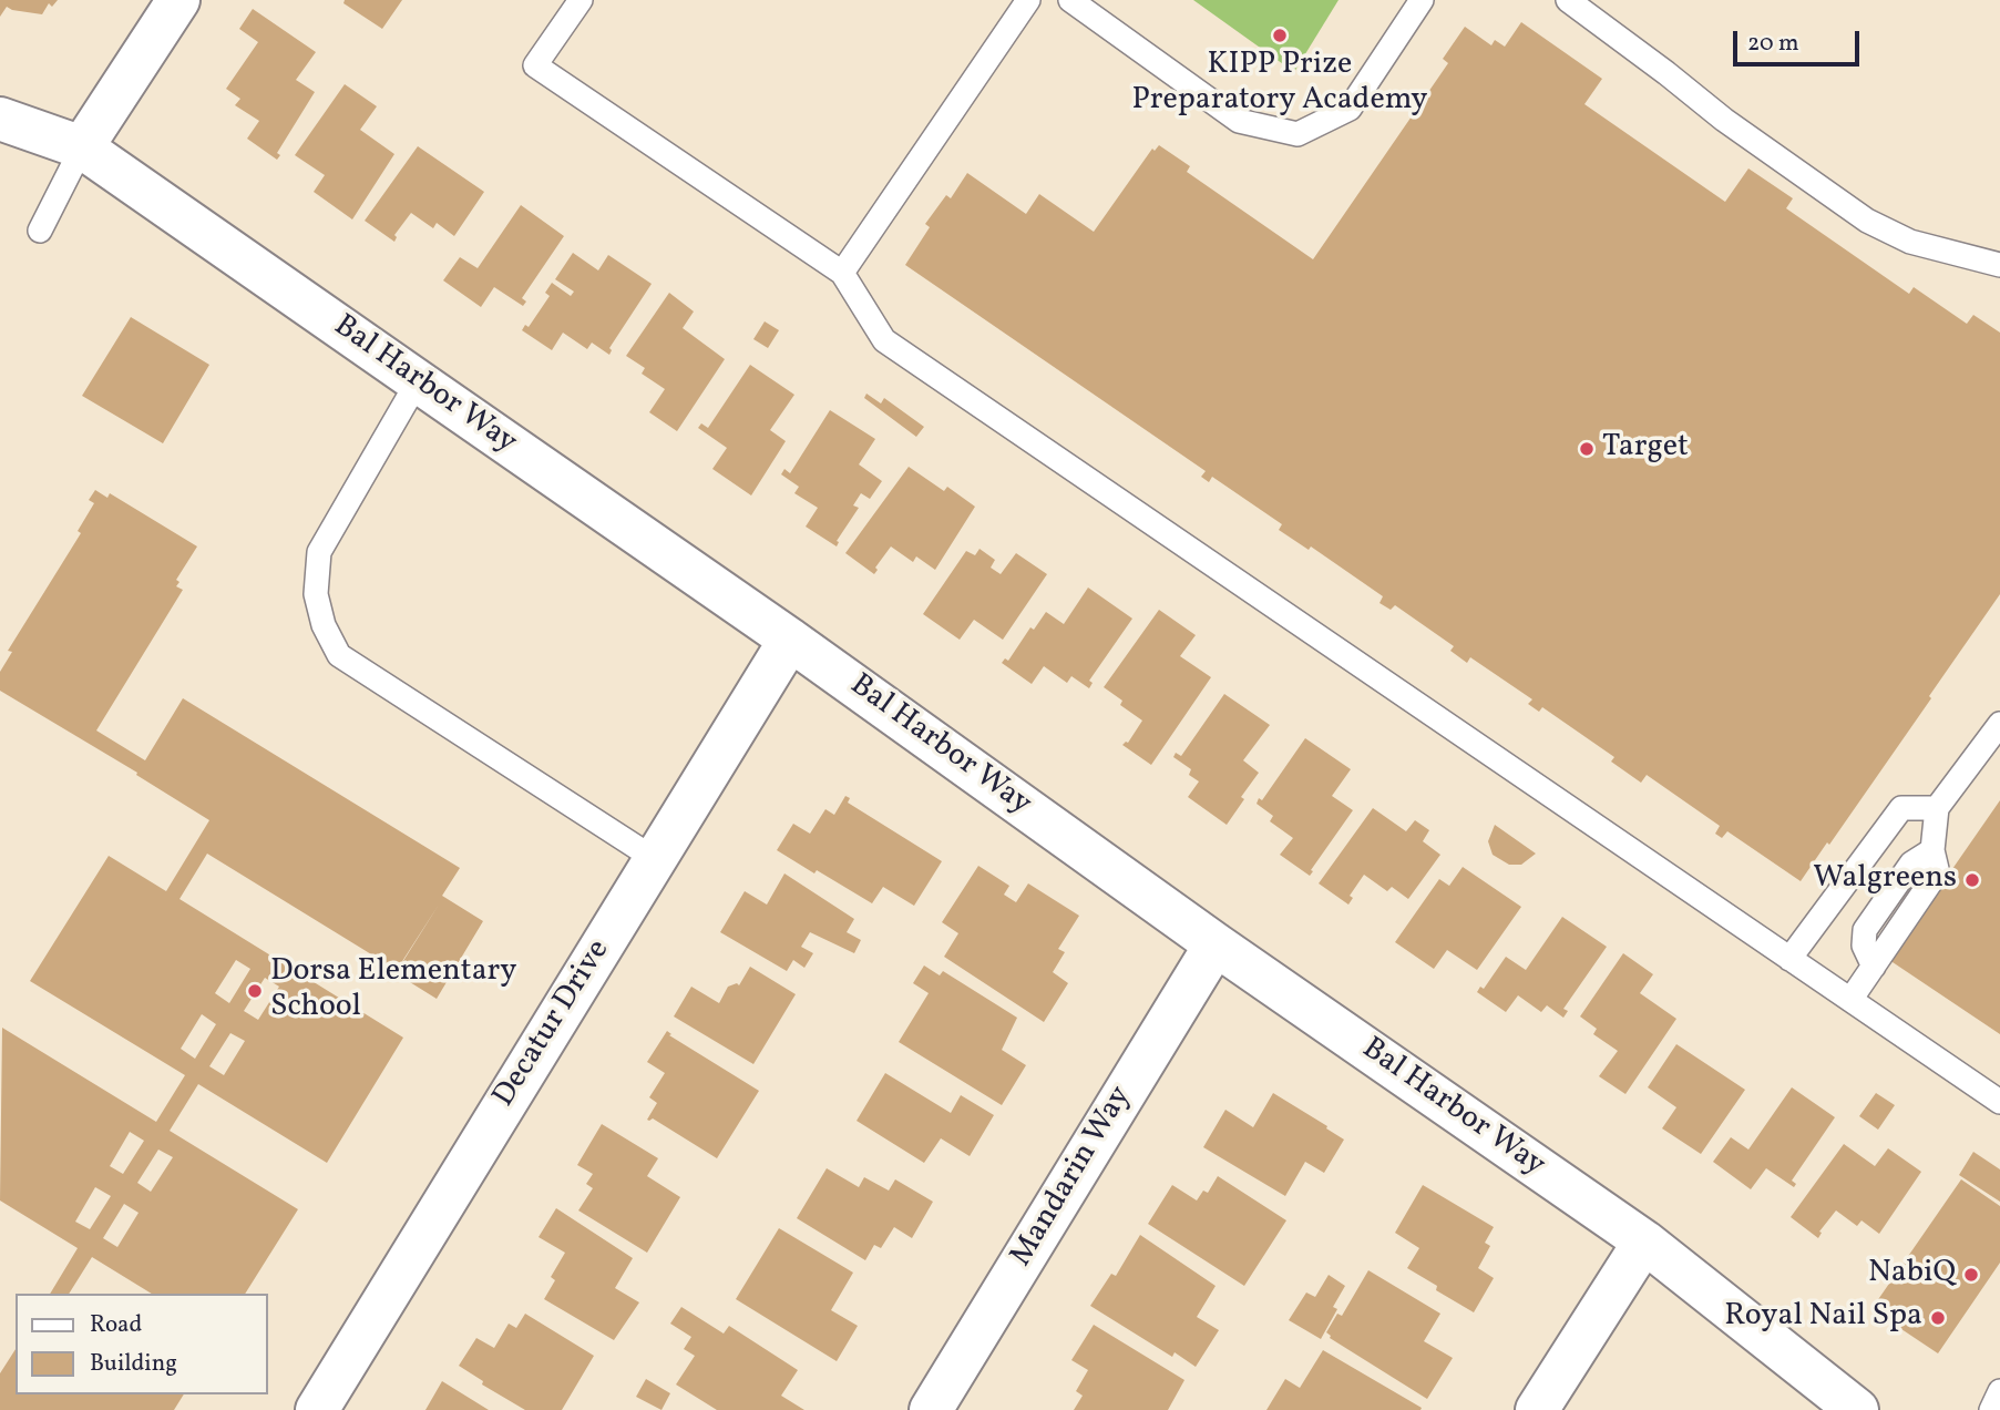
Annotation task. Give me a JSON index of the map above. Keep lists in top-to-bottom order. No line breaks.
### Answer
{"streets":{"street":["Bal Harbor Way","Decatur Drive","Mandarin Way"]},"crossings":[["Bal Harbor Way","Decatur Drive"],["Bal Harbor Way","Mandarin Way"]],"places":["KIPP Prize Preparatory Academy","Target","Walgreens","Dorsa Elementary School","NabiQ","Royal Nail Spa"],"legend":["Road","Building"],"scale_bar":"20 m"}
